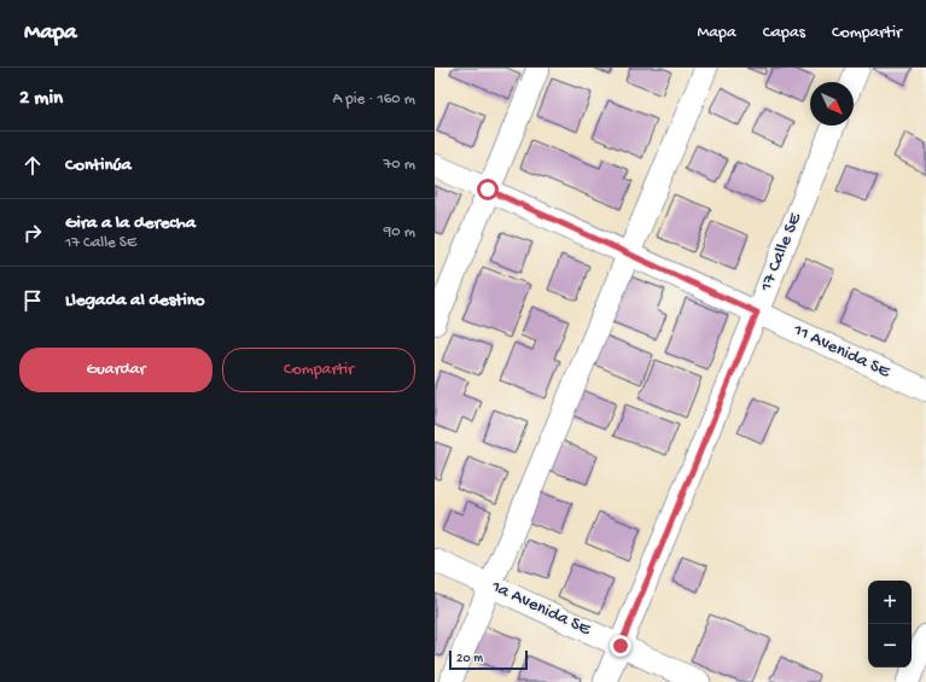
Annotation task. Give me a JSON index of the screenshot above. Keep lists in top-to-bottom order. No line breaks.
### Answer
{"streets":{"street":["17 Calle SE","11 Avenida SE","1a Avenida SE"]},"crossings":[["17 Calle SE","11 Avenida SE"],["17 Calle SE","1a Avenida SE"]],"scale_bar":"20 m","north":"bottom right","page":{"header":"Mapa","nav":["Mapa","Capas","Compartir"],"heading":["2 min","A pie · 160 m"],"list":[["Continúa","70 m"],["Gira a la derecha","17 Calle SE","90 m"],"Llegada al destino"],"buttons":["Guardar","Compartir"],"map_buttons":["+","−"],"scale":"20 m"}}
